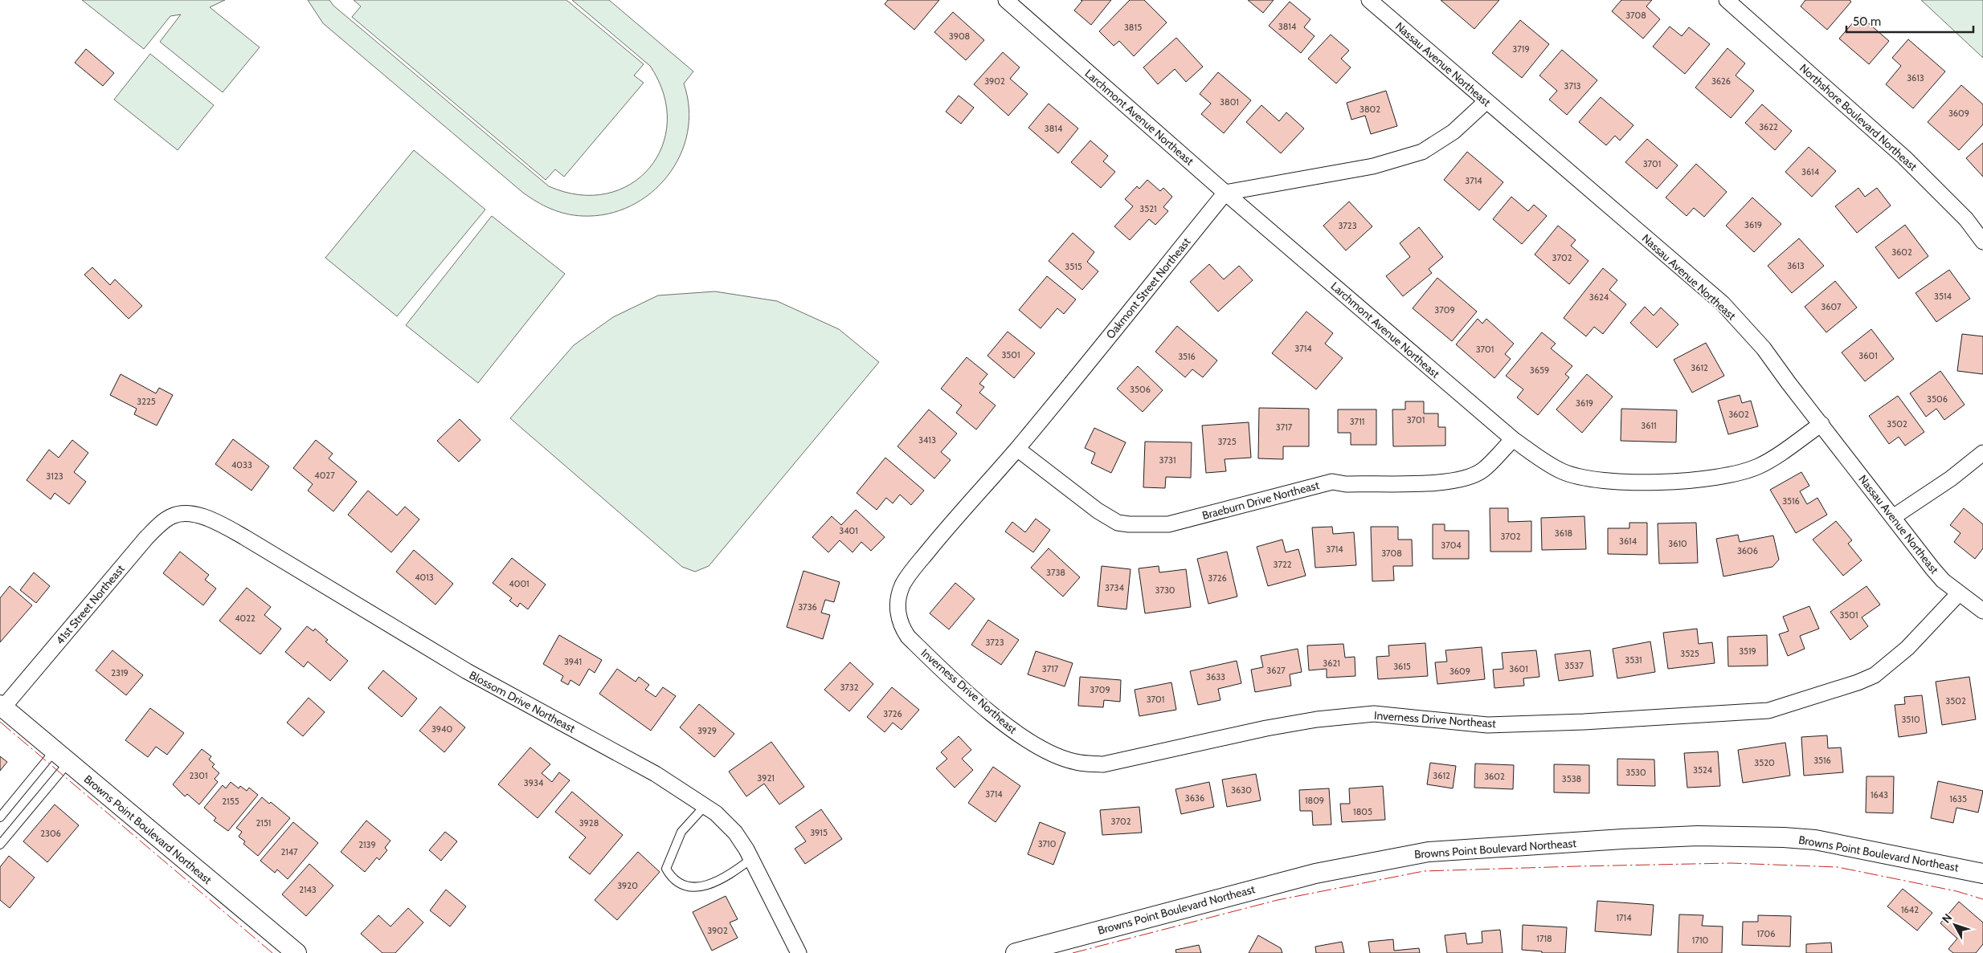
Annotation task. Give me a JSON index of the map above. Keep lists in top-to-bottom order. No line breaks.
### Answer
{"streets":{"street":["Nassau Avenue Northeast","Larchmont Avenue Northeast","Northshore Boulevard Northeast","Oakmont Street Northeast","Braeburn Drive Northeast","41st Street Northeast","Inverness Drive Northeast","Blossom Drive Northeast","Browns Point Boulevard Northeast"]},"crossings":[["Nassau Avenue Northeast","Larchmont Avenue Northeast"],["Nassau Avenue Northeast","Inverness Drive Northeast"],["Larchmont Avenue Northeast","Oakmont Street Northeast"],["Larchmont Avenue Northeast","Braeburn Drive Northeast"],["Oakmont Street Northeast","Braeburn Drive Northeast"],["Oakmont Street Northeast","Inverness Drive Northeast"],["41st Street Northeast","Blossom Drive Northeast"],["41st Street Northeast","Browns Point Boulevard Northeast"]],"house_numbers":["3708","3814","3815","3908","3719","3613","3902","3626","3713","3801","3802","3609","3622","3814","3701","3614","3714","3521","3619","3723","3602","3702","3613","3515","3514","3624","3607","3709","3714","3701","3501","3601","3516","3612","3659","3506","3506","3225","3619","3602","3701","3711","3502","3611","3717","3413","3725","3731","4033","4027","3123","3516","3401","3618","3702","3614","3610","3704","3714","3606","3708","3722","3738","4013","3726","4001","3734","3730","3736","3501","4022","3723","3519","3525","3531","3941","3621","3537","3615","3717","3601","3627","3609","2319","3633","3732","3709","3701","3502","3726","3510","3940","3929","3516","3520","3524","3530","2301","3612","3602","3921","3538","3934","3630","3714","1643","3636","1635","1809","2155","1805","3702","2151","3928","3915","2306","3710","2139","2147","3920","2143","1642","1714","3902","1706","1718","1710"],"scale_bar":"50 m","north":"top left"}
